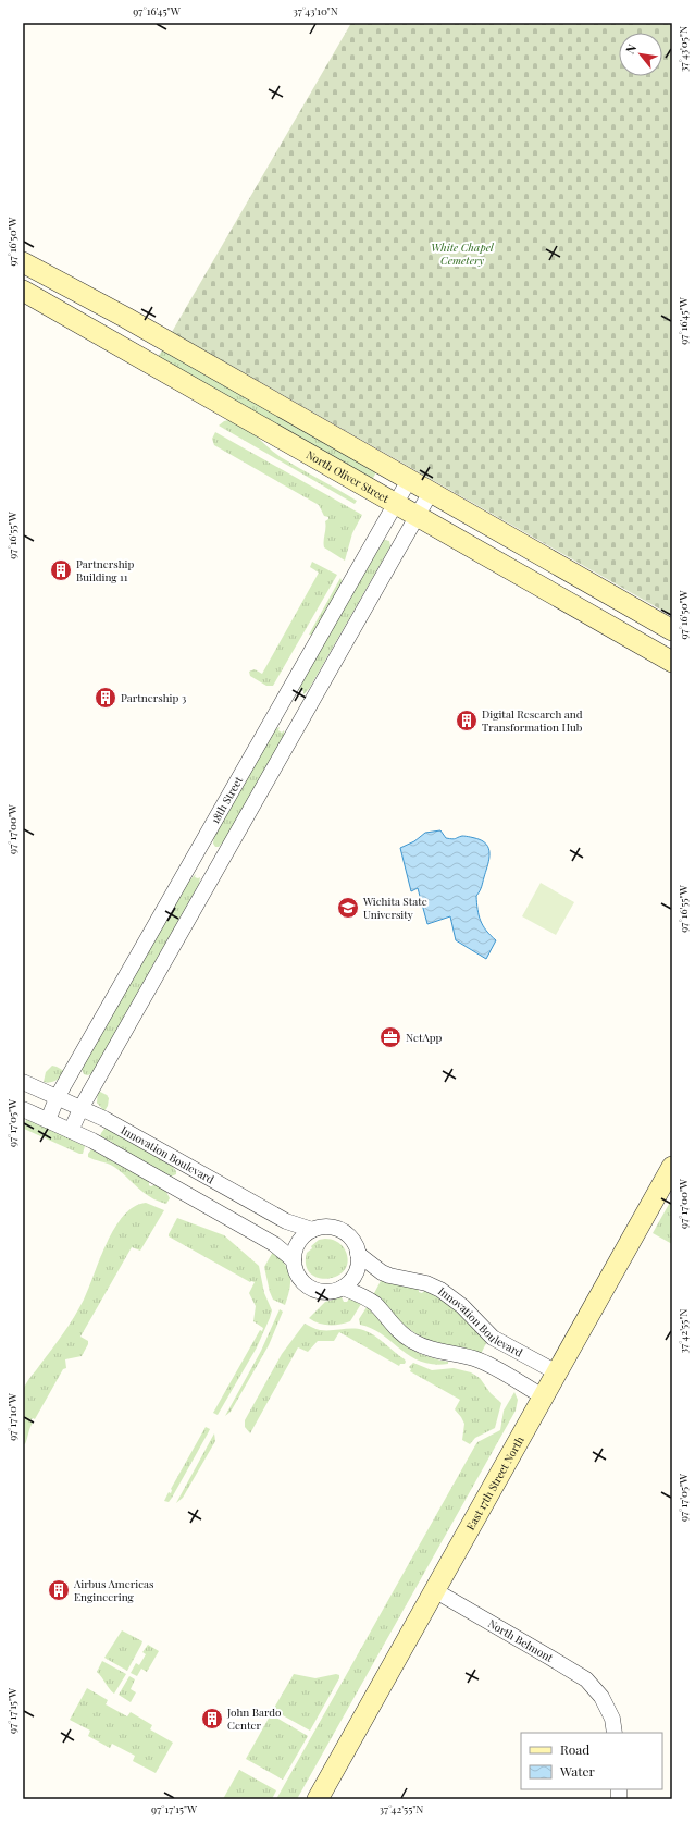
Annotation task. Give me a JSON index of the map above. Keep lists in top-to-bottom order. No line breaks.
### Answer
{"streets":{"main road":["North Oliver Street","East 17th Street North"],"street":["18th Street","Innovation Boulevard","North Belmont"]},"crossings":[["North Oliver Street","18th Street"],["18th Street","Innovation Boulevard"],["Innovation Boulevard","East 17th Street North"],["East 17th Street North","North Belmont"]],"parks":["White Chapel Cemetery"],"places":{"building":["Partnership Building 11","Partnership 3","Digital Research and Transformation Hub","Airbus Americas Engineering","John Bardo Center"],"school or university":["Wichita State University"],"office":["NetApp"]},"legend":["Road","Water"],"north":"top left","coordinates":["97°16'45\"W","37°43'10\"N","37°43'05\"N","97°16'50\"W","97°16'55\"W","97°17'00\"W","97°17'05\"W","37°42'55\"N","97°17'10\"W","97°17'15\"W"]}
